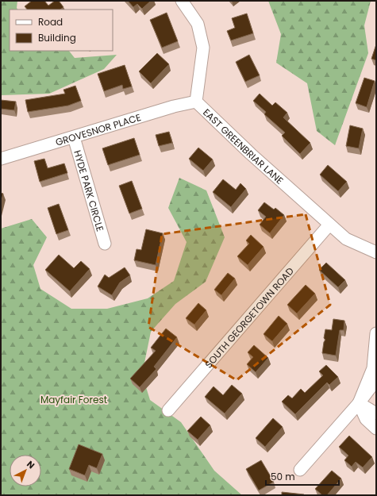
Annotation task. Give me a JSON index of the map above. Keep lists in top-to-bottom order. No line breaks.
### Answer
{"streets":{"street":["GROVESNOR PLACE","EAST GREENBRIAR LANE","HYDE PARK CIRCLE","SOUTH GEORGETOWN ROAD"]},"crossings":[["GROVESNOR PLACE","EAST GREENBRIAR LANE"],["GROVESNOR PLACE","HYDE PARK CIRCLE"],["EAST GREENBRIAR LANE","SOUTH GEORGETOWN ROAD"]],"parks":["Mayfair Forest"],"legend":["Road","Building"],"scale_bar":"50 m","north":"top right"}
